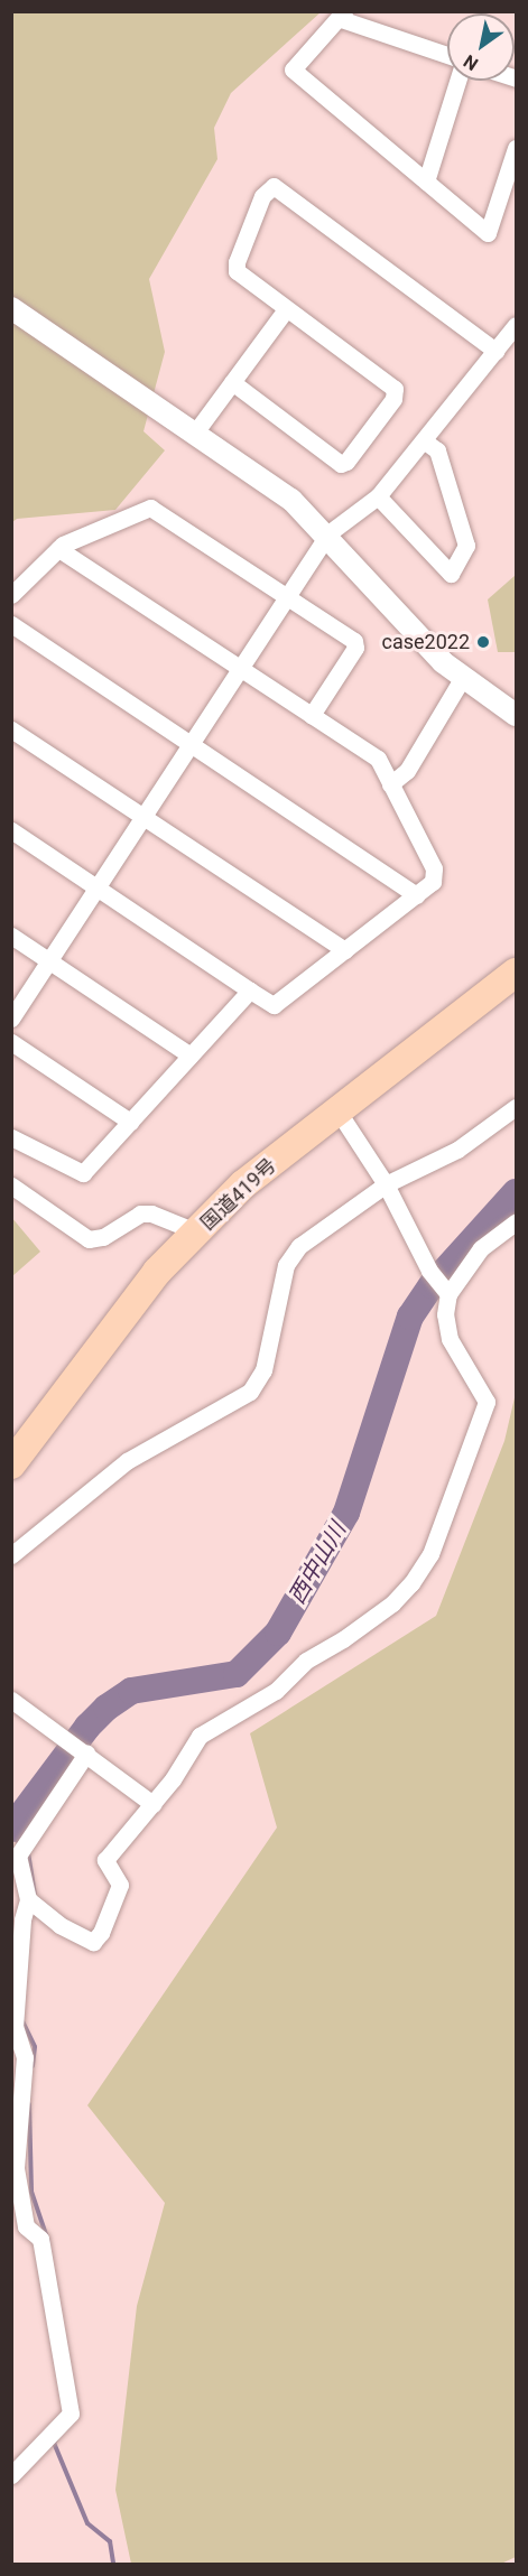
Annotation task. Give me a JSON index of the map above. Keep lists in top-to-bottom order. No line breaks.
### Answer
{"streets":{"highway":["国道419号"]},"water":["西中山川"],"places":["case2022"],"north":"bottom left"}
